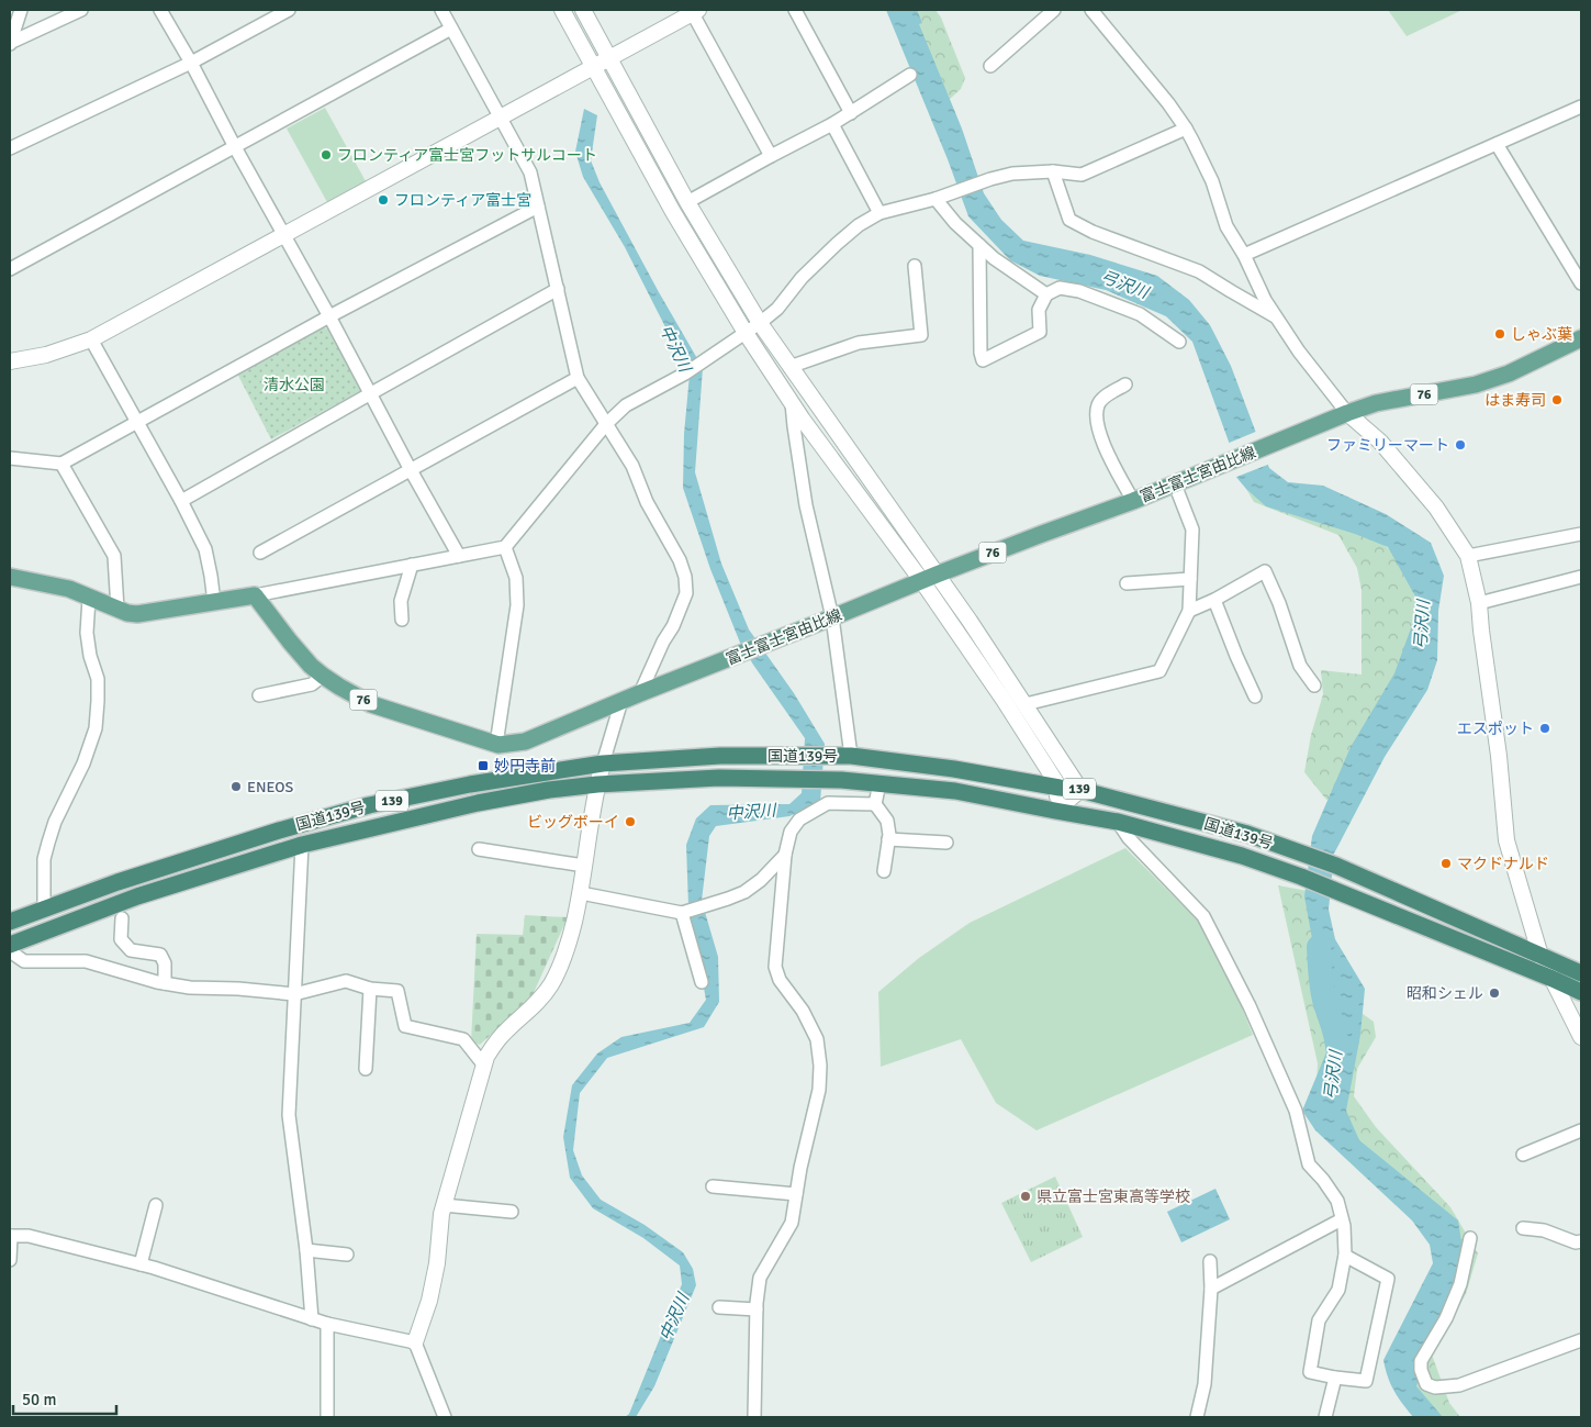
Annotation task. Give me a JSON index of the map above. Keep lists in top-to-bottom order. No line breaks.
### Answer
{"streets":{"highway":["国道139号","139"],"main road":["76","富士富士宮由比線"]},"water":["弓沢川","中沢川"],"parks":["清水公園"],"places":{"other":["フロンティア富士宮フットサルコート","フロンティア富士宮","しゃぶ葉","はま寿司","ファミリーマート","エスポット","ENEOS","ビッグボーイ","マクドナルド","昭和シェル","県立富士宮東高等学校"],"transit":["妙円寺前"]},"scale_bar":"50 m"}
